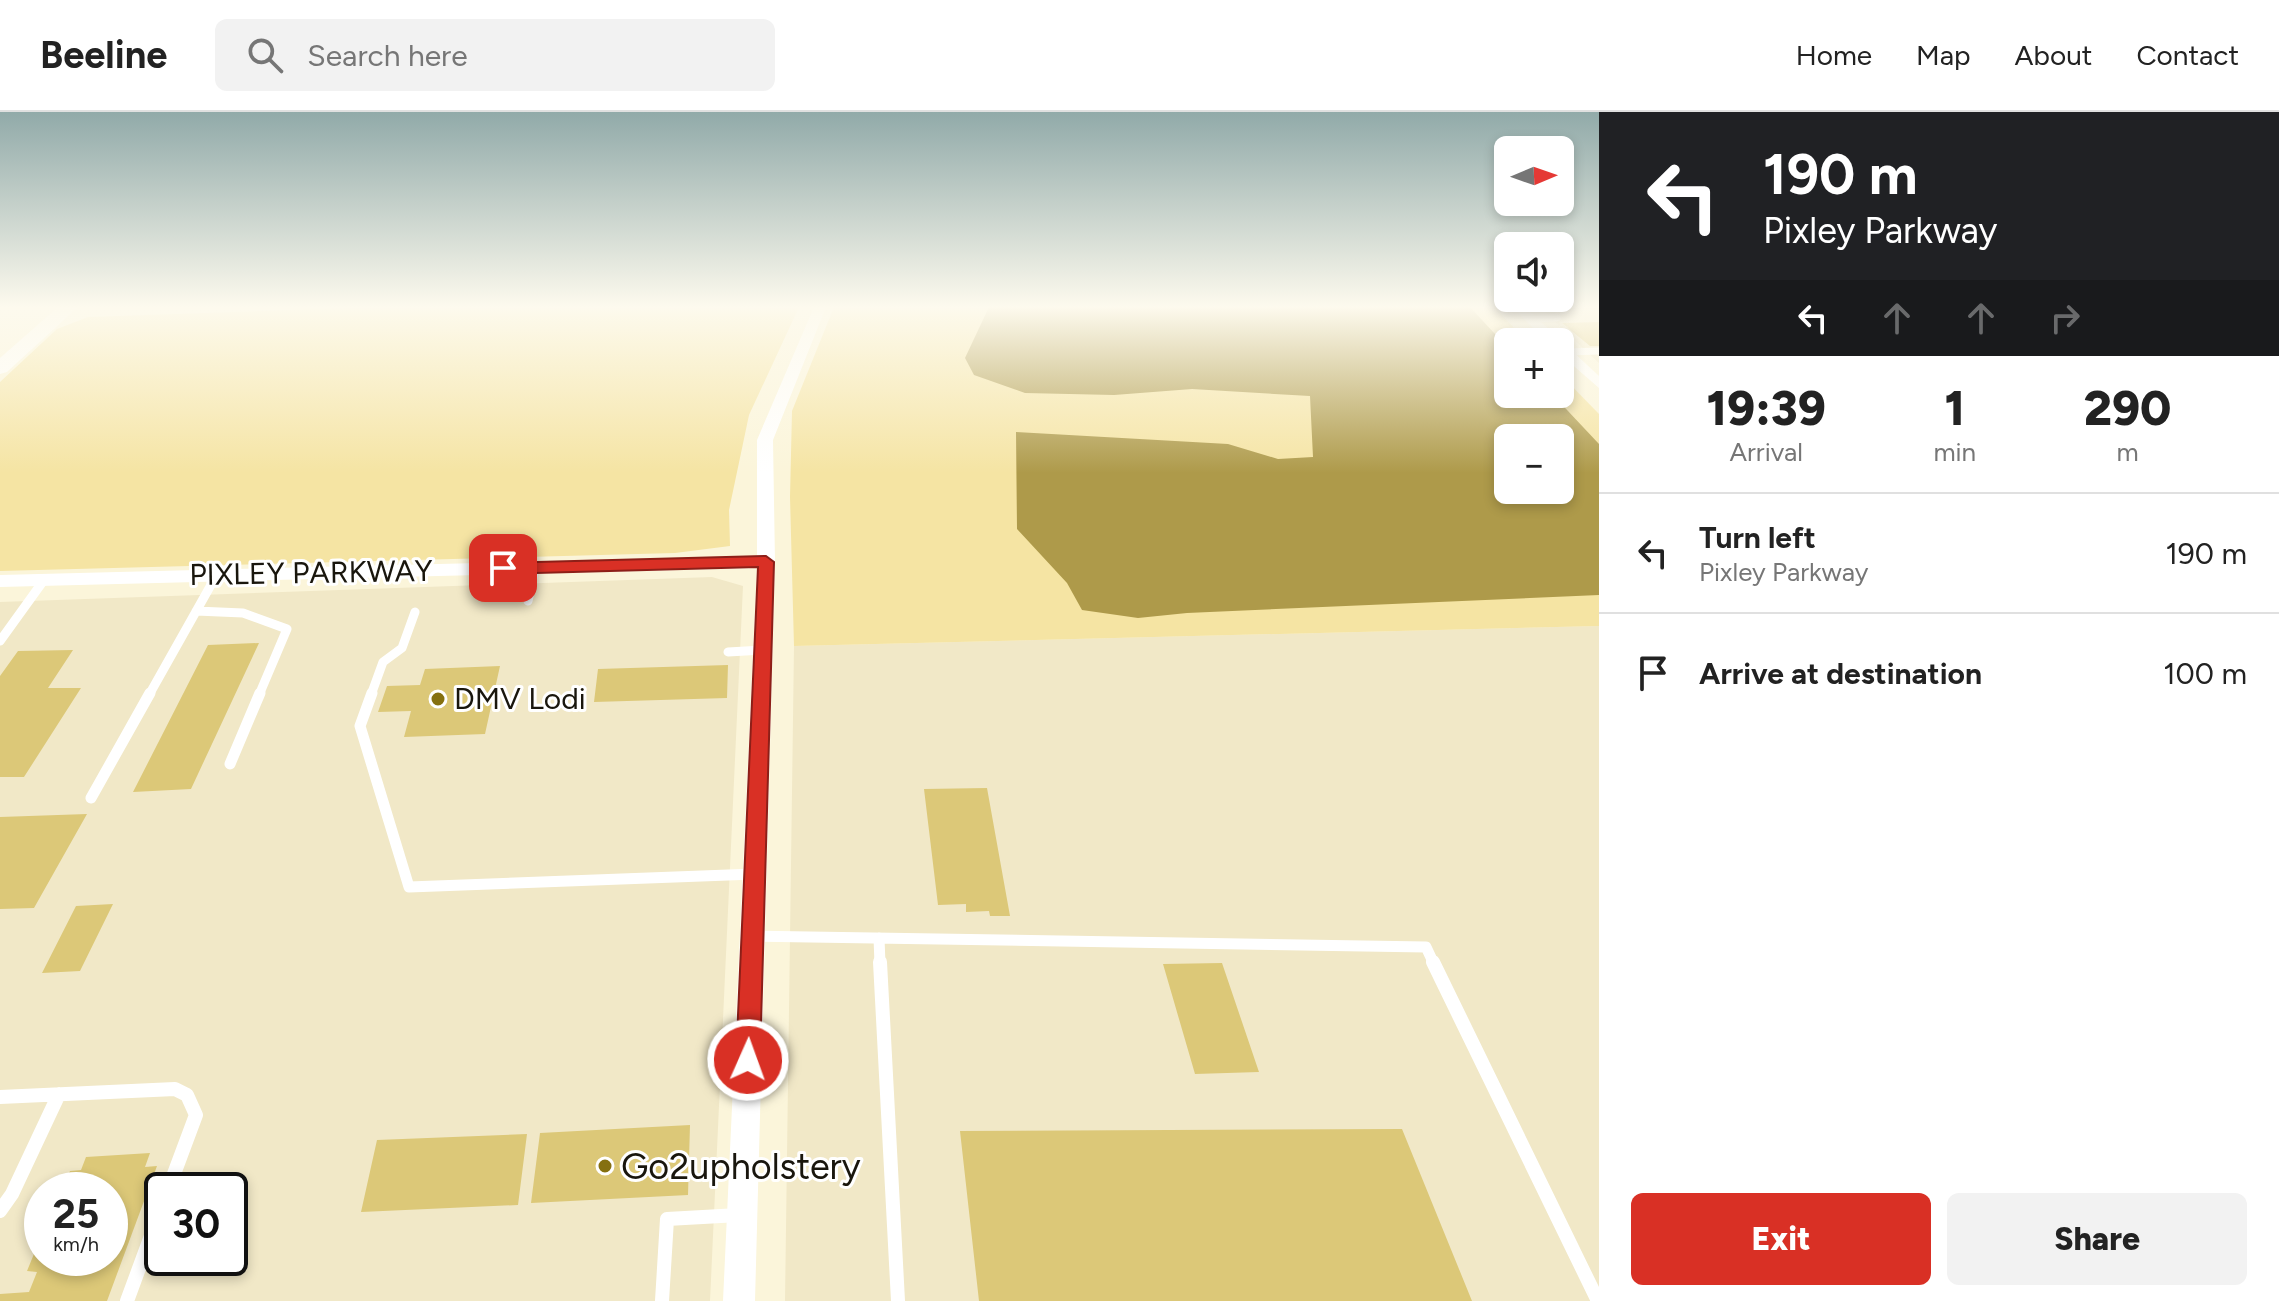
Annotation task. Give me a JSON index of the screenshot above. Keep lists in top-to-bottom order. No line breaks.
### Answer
{"streets":{"street":["PIXLEY PARKWAY"]},"places":["DMV Lodi","Go2upholstery"],"north":"right","page":{"header":"Beeline","search":"Search here","nav":["Home","Map","About","Contact"],"turn":["190 m","Pixley Parkway"],"map_buttons":["+","−"],"eta":["19:39","Arrival","1","min","290","m"],"list":[{"name":"Turn left","note":"Pixley Parkway","value":"190 m"},{"name":"Arrive at destination","value":"100 m"}],"speed":"25 km/h","limit":"30","buttons":["Exit","Share"]}}
